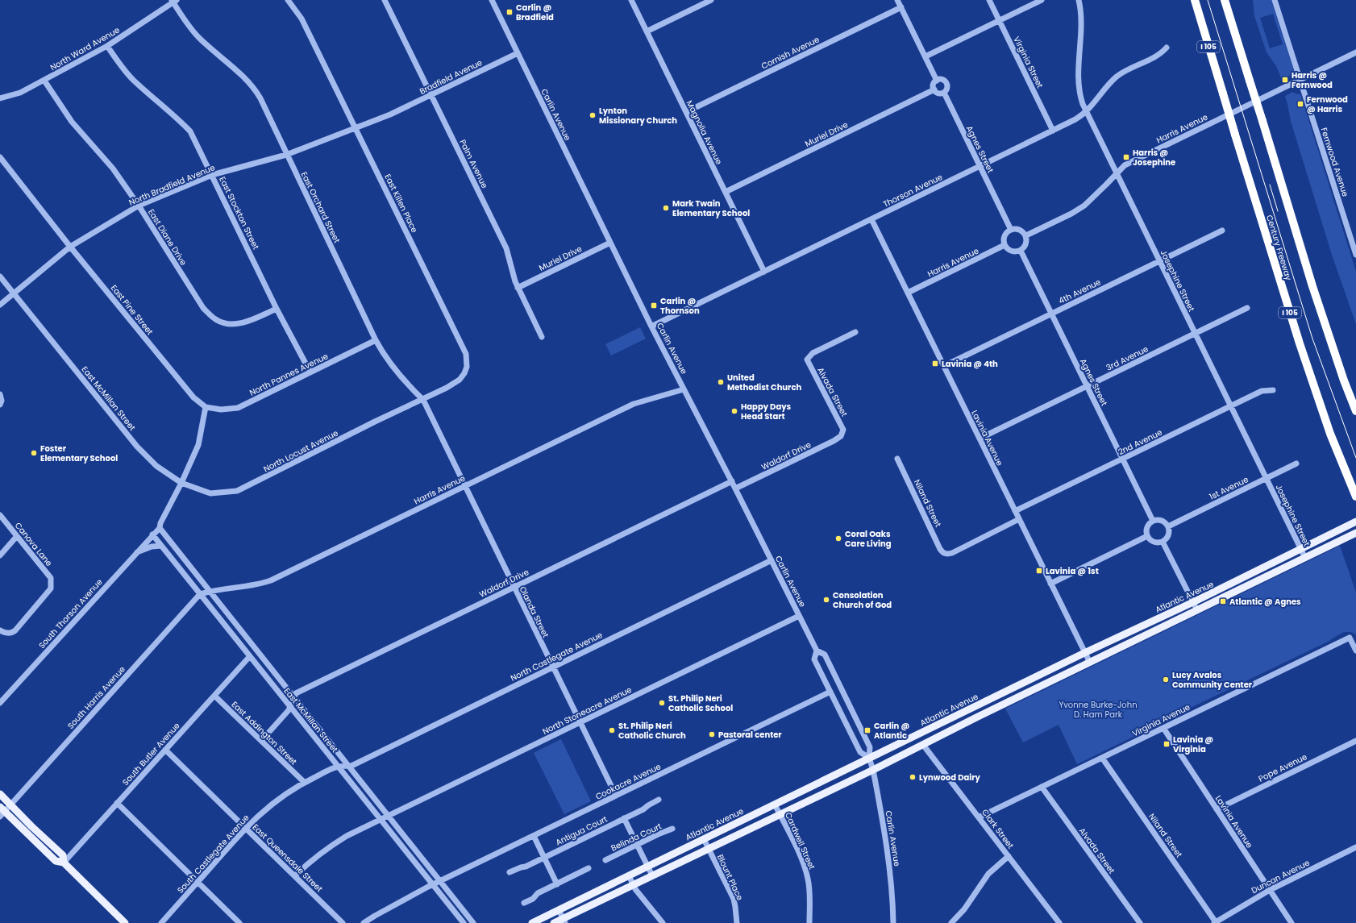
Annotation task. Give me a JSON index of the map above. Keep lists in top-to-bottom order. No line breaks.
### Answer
{"streets":{"highway":["I 105","Century Freeway"],"main road":["Atlantic Avenue"],"street":["North Ward Avenue","Cornish Avenue","Virginia Street","Bradfield Avenue","Carlin Avenue","Harris Avenue","Magnolia Avenue","Muriel Drive","Agnes Street","Fernwood Avenue","Palm Avenue","North Bradfield Avenue","Thorson Avenue","East Killen Place","East Orchard Street","East Stockton Street","East Diane Drive","Josephine Street","4th Avenue","East Pine Street","3rd Avenue","North Pannes Avenue","Alvada Street","East McMillan Street","Lavinia Avenue","2nd Avenue","North Locust Avenue","Waldorf Drive","1st Avenue","Niland Street","Canova Lane","Olanda Street","South Thorson Avenue","North Castlegate Avenue","South Harris Avenue","North Stoneacre Avenue","Virginia Avenue","East Addington Street","South Butler Avenue","Pope Avenue","Cookacre Avenue","Clark Street","Antigua Court","Belinda Court","Cardwell Street","South Castlegate Avenue","East Queensdale Street","Duncan Avenue","Blount Place"]},"crossings":[["North Ward Avenue","East Orchard Street"],["North Ward Avenue","East Stockton Street"],["North Ward Avenue","East Diane Drive"],["Cornish Avenue","Magnolia Avenue"],["Virginia Street","Thorson Avenue"],["Bradfield Avenue","Carlin Avenue"],["Bradfield Avenue","Palm Avenue"],["Bradfield Avenue","North Bradfield Avenue"],["Carlin Avenue","Harris Avenue"],["Carlin Avenue","Muriel Drive"],["Carlin Avenue","Thorson Avenue"],["Carlin Avenue","Waldorf Drive"],["Carlin Avenue","Atlantic Avenue"],["Carlin Avenue","North Castlegate Avenue"],["Carlin Avenue","North Stoneacre Avenue"],["Carlin Avenue","Cookacre Avenue"],["Harris Avenue","Agnes Street"],["Harris Avenue","Fernwood Avenue"],["Harris Avenue","Josephine Street"],["Harris Avenue","East McMillan Street"],["Harris Avenue","Lavinia Avenue"],["Harris Avenue","Olanda Street"],["Harris Avenue","South Harris Avenue"],["Magnolia Avenue","Muriel Drive"],["Magnolia Avenue","Thorson Avenue"],["Muriel Drive","Agnes Street"],["Muriel Drive","Palm Avenue"],["Agnes Street","Thorson Avenue"],["Agnes Street","4th Avenue"],["Agnes Street","3rd Avenue"],["Agnes Street","2nd Avenue"],["Agnes Street","1st Avenue"],["North Bradfield Avenue","East Killen Place"],["North Bradfield Avenue","East Orchard Street"],["North Bradfield Avenue","East Stockton Street"],["North Bradfield Avenue","East Diane Drive"],["North Bradfield Avenue","East Pine Street"],["North Bradfield Avenue","East McMillan Street"],["Thorson Avenue","Josephine Street"],["Thorson Avenue","Lavinia Avenue"],["East Killen Place","East Orchard Street"],["East Killen Place","North Locust Avenue"],["East Orchard Street","North Pannes Avenue"],["East Orchard Street","North Locust Avenue"],["East Orchard Street","Olanda Street"],["East Stockton Street","East Diane Drive"],["East Stockton Street","North Pannes Avenue"],["Josephine Street","4th Avenue"],["Josephine Street","3rd Avenue"],["Josephine Street","2nd Avenue"],["Josephine Street","1st Avenue"],["Josephine Street","Atlantic Avenue"],["4th Avenue","Lavinia Avenue"],["East Pine Street","North Pannes Avenue"],["3rd Avenue","Lavinia Avenue"],["Alvada Street","Waldorf Drive"],["Alvada Street","Virginia Avenue"],["East McMillan Street","North Locust Avenue"],["East McMillan Street","Waldorf Drive"],["East McMillan Street","South Thorson Avenue"],["East McMillan Street","North Castlegate Avenue"],["East McMillan Street","South Harris Avenue"],["East McMillan Street","North Stoneacre Avenue"],["East McMillan Street","South Butler Avenue"],["East McMillan Street","Cookacre Avenue"],["East McMillan Street","South Castlegate Avenue"],["Lavinia Avenue","2nd Avenue"],["Lavinia Avenue","Niland Street"],["Lavinia Avenue","Atlantic Avenue"],["Lavinia Avenue","Virginia Avenue"],["Lavinia Avenue","Pope Avenue"],["Lavinia Avenue","Duncan Avenue"],["Waldorf Drive","Olanda Street"],["Niland Street","Virginia Avenue"],["Niland Street","Duncan Avenue"],["Atlantic Avenue","Cardwell Street"],["Atlantic Avenue","Blount Place"],["Olanda Street","North Castlegate Avenue"],["Olanda Street","North Stoneacre Avenue"],["Olanda Street","Cookacre Avenue"],["North Castlegate Avenue","South Castlegate Avenue"],["North Stoneacre Avenue","East Queensdale Street"],["Virginia Avenue","Clark Street"],["East Addington Street","South Butler Avenue"],["East Addington Street","South Castlegate Avenue"],["South Butler Avenue","East Queensdale Street"],["South Castlegate Avenue","East Queensdale Street"]],"parks":["Yvonne Burke-John D. Ham Park"],"places":{"transit":["Carlin @ Bradfield","Harris @ Fernwood","Fernwood @ Harris","Harris @ Josephine","Carlin @ Thornson","Lavinia @ 4th","Lavinia @ 1st","Atlantic @ Agnes","Carlin @ Atlantic","Lavinia @ Virginia"],"other":["Lynton Missionary Church","Mark Twain Elementary School","United Methodist Church","Happy Days Head Start","Foster Elementary School","Coral Oaks Care Living","Consolation Church of God","Lucy Avalos Community Center","St. Philip Neri Catholic School","St. Philip Neri Catholic Church","Pastoral center","Lynwood Dairy"]}}
